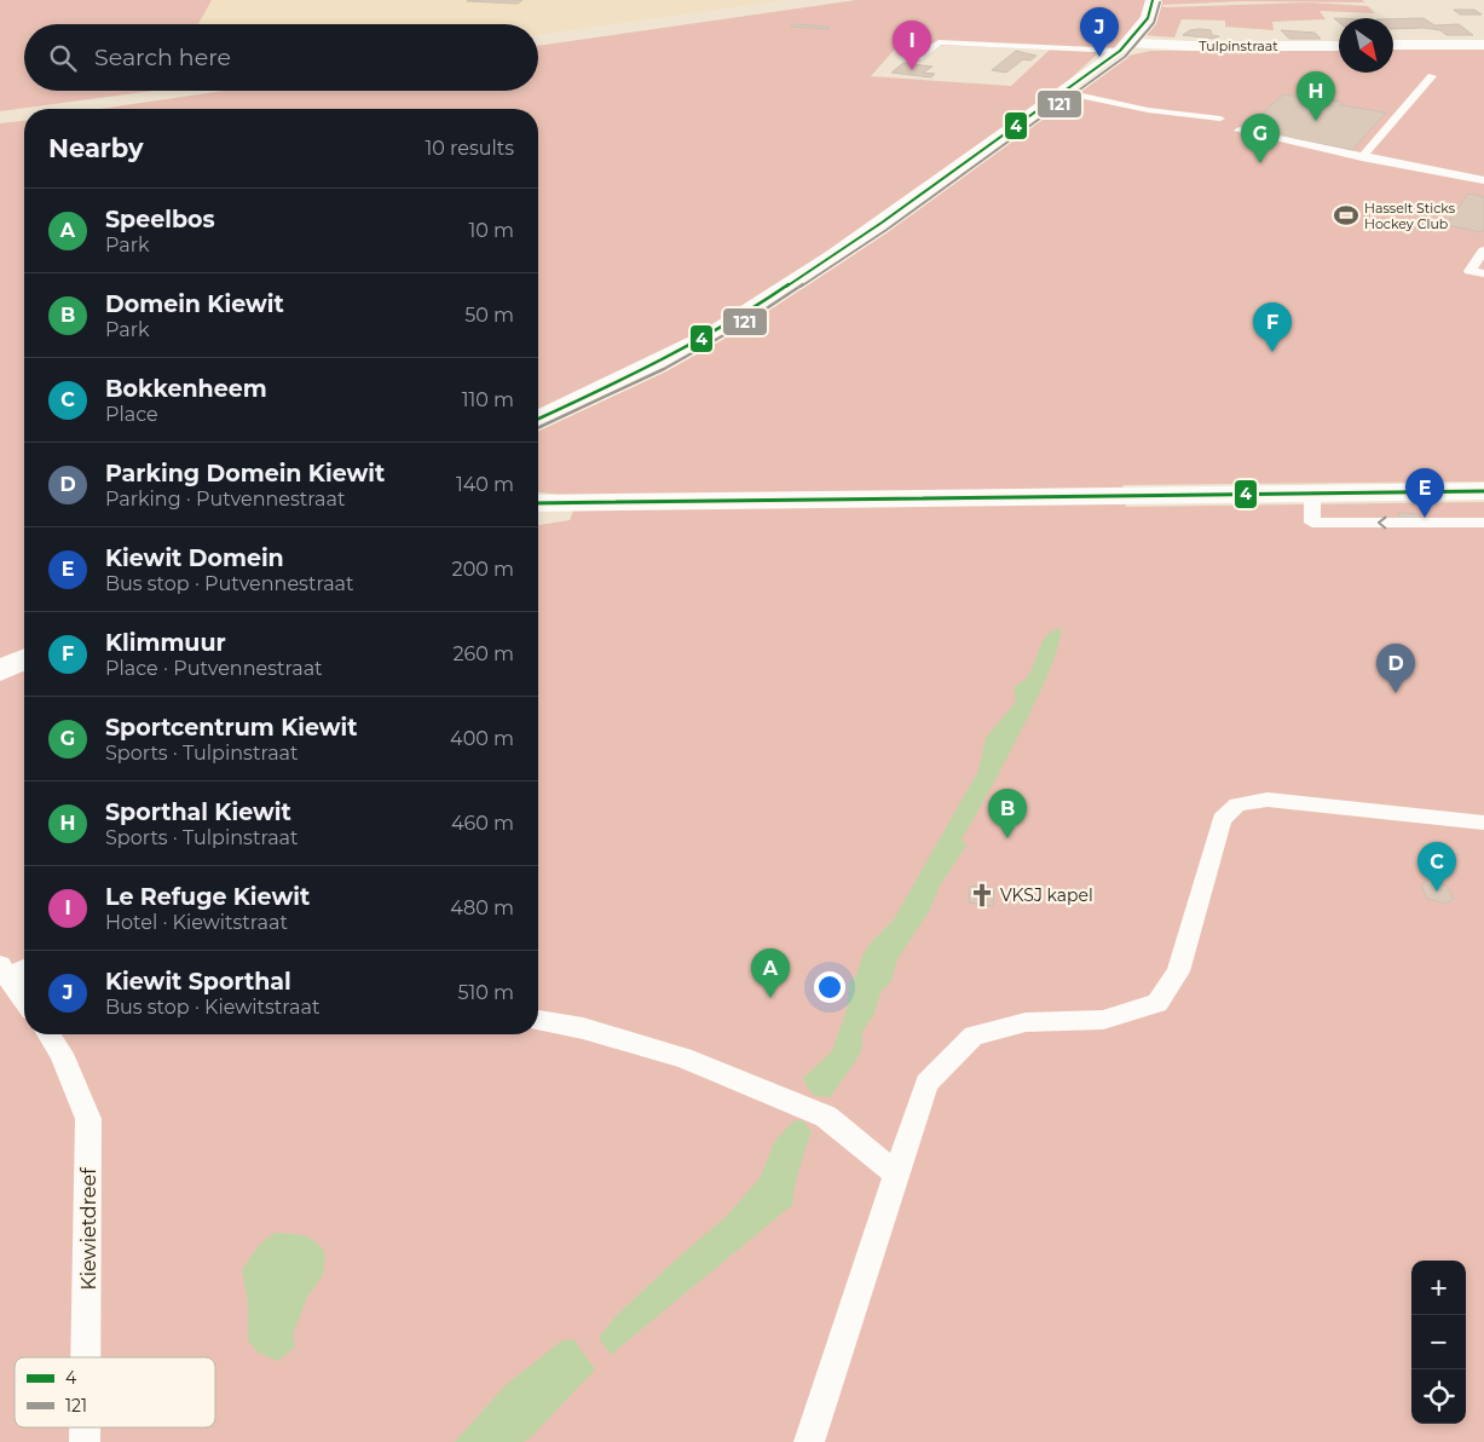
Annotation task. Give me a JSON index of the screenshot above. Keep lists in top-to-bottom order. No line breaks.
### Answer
{"streets":{"street":["Tulpinstraat"],"lane":["Kiewietdreef"]},"places":{"sports":["Hasselt Sticks Hockey Club"],"church":["VKSJ kapel"]},"lines":["transit line 4","transit line 121"],"legend":["4","121"],"north":"bottom right","page":{"pins":["J","I","H","G","F","E","D","B","C","A"],"search":"Search here","heading":["Nearby","10 results"],"list":[{"mark":"A","name":"Speelbos","note":"Park","value":"10 m"},{"mark":"B","name":"Domein Kiewit","note":"Park","value":"50 m"},{"mark":"C","name":"Bokkenheem","note":"Place","value":"110 m"},{"mark":"D","name":"Parking Domein Kiewit","note":"Parking · Putvennestraat","value":"140 m"},{"mark":"E","name":"Kiewit Domein","note":"Bus stop · Putvennestraat","value":"200 m"},{"mark":"F","name":"Klimmuur","note":"Place · Putvennestraat","value":"260 m"},{"mark":"G","name":"Sportcentrum Kiewit","note":"Sports · Tulpinstraat","value":"400 m"},{"mark":"H","name":"Sporthal Kiewit","note":"Sports · Tulpinstraat","value":"460 m"},{"mark":"I","name":"Le Refuge Kiewit","note":"Hotel · Kiewitstraat","value":"480 m"},{"mark":"J","name":"Kiewit Sporthal","note":"Bus stop · Kiewitstraat","value":"510 m"}],"map_buttons":["+","−"]}}
